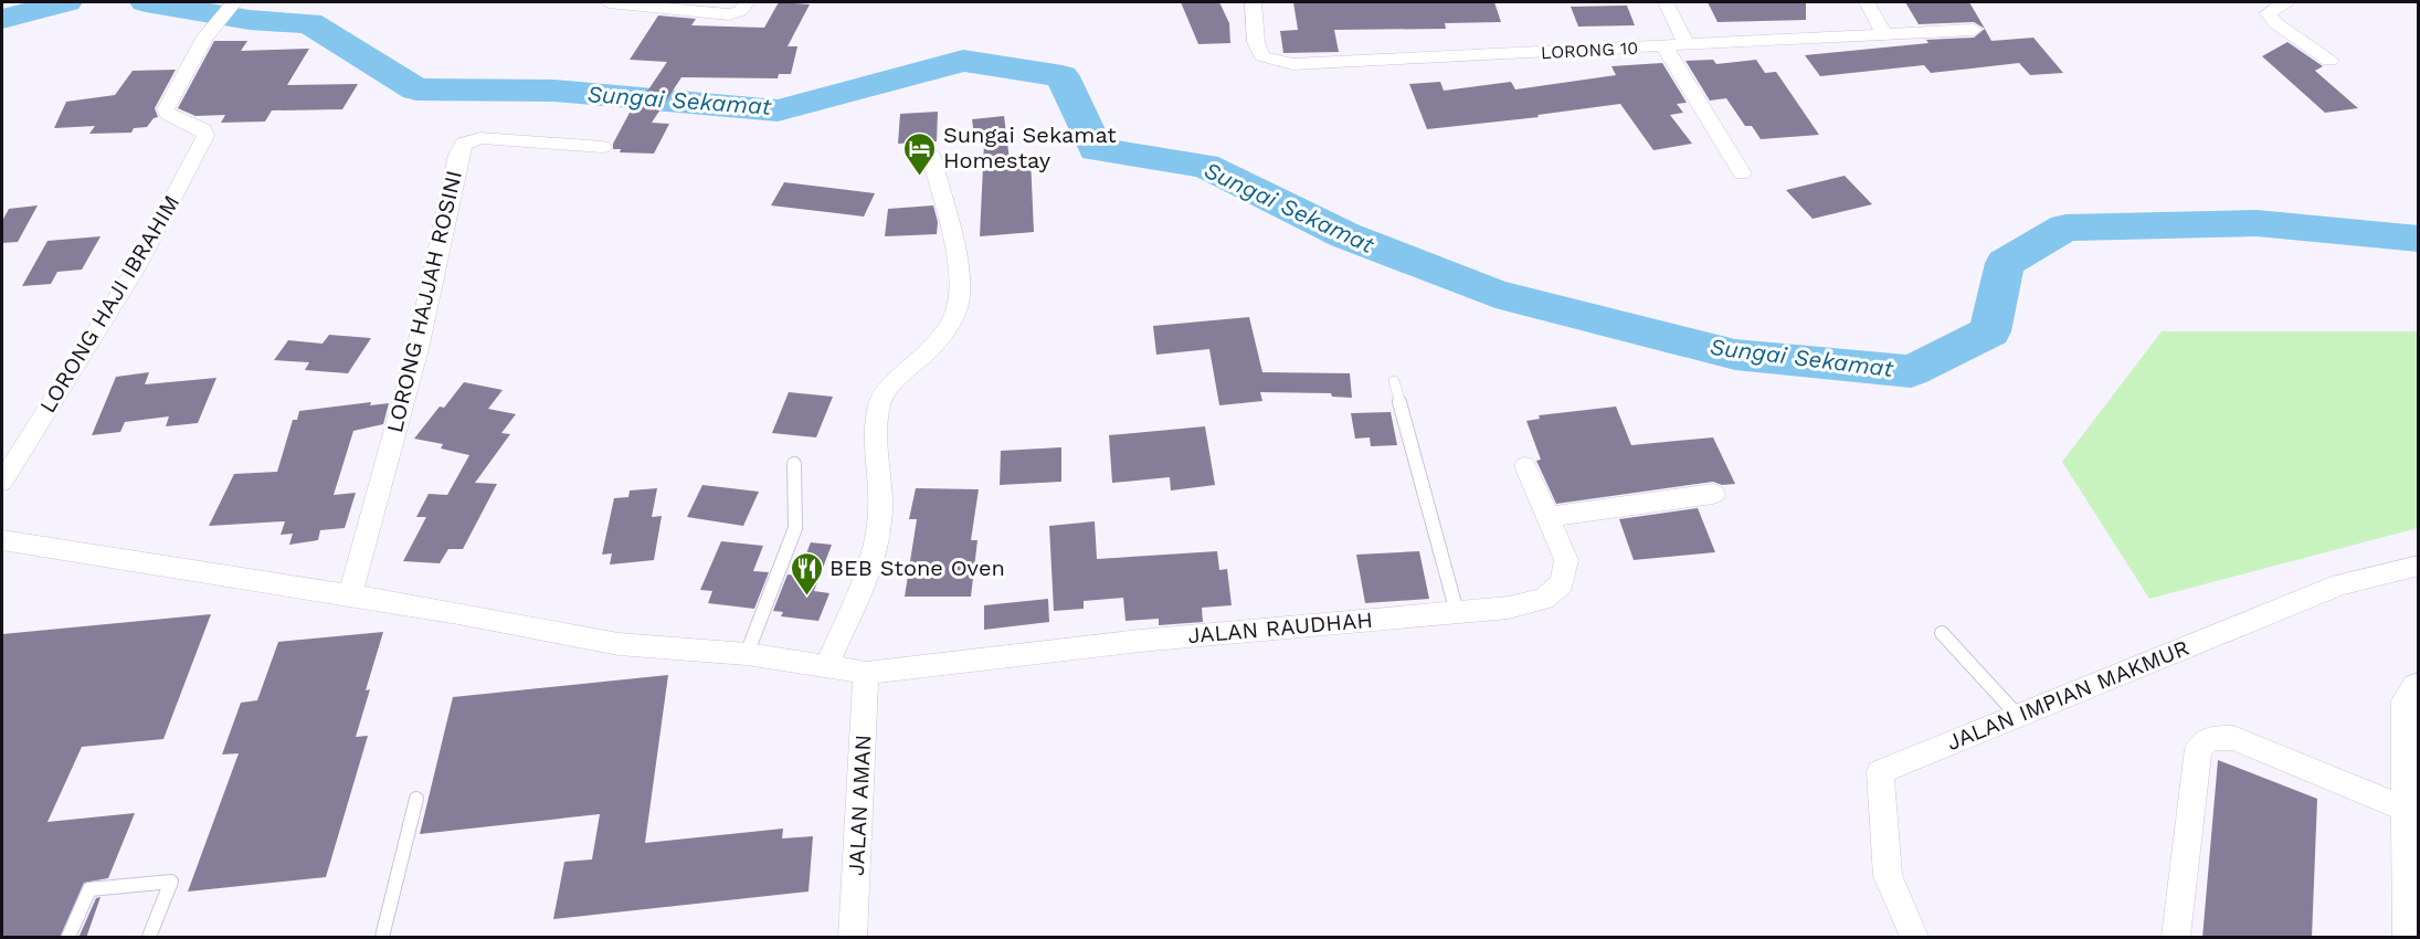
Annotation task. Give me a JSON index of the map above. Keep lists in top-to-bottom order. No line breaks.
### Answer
{"streets":{"street":["LORONG 10","LORONG HAJJAH ROSINI","LORONG HAJI IBRAHIM","JALAN RAUDHAH","JALAN IMPIAN MAKMUR","JALAN AMAN"]},"crossings":[["LORONG HAJJAH ROSINI","JALAN RAUDHAH"],["JALAN RAUDHAH","JALAN AMAN"]],"water":["Sungai Sekamat"],"places":{"hotel":["Sungai Sekamat Homestay"],"restaurant":["BEB Stone Oven"]}}
